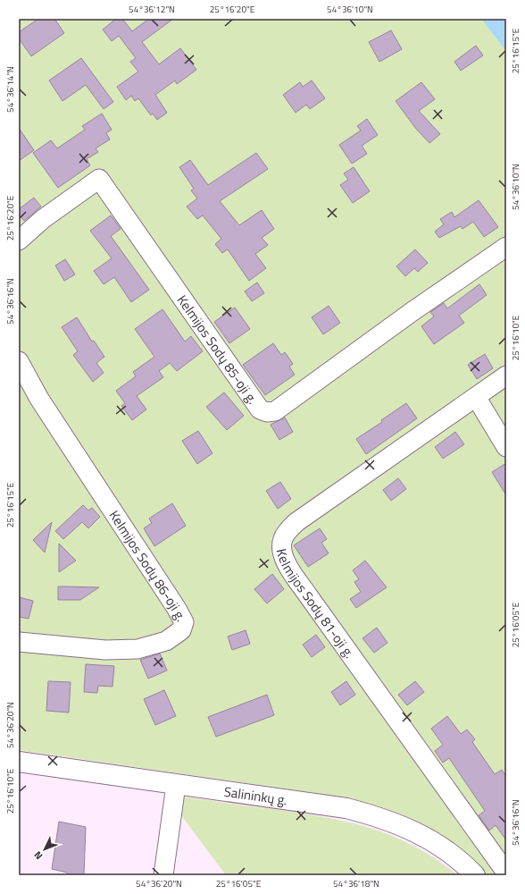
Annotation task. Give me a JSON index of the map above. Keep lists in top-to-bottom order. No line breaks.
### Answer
{"streets":{"main road":["Salininkų g."],"street":["Kelmijos Sodų 85-oji g.","Kelmijos Sodų 86-oji g.","Kelmijos Sodų 81-oji g."]},"north":"bottom left","coordinates":["54°36'12\"N","25°16'20\"E","54°36'10\"N","25°16'15\"E","54°36'14\"N","54°36'16\"N","25°16'10\"E","25°16'05\"E","54°36'20\"N","54°36'18\"N"]}
